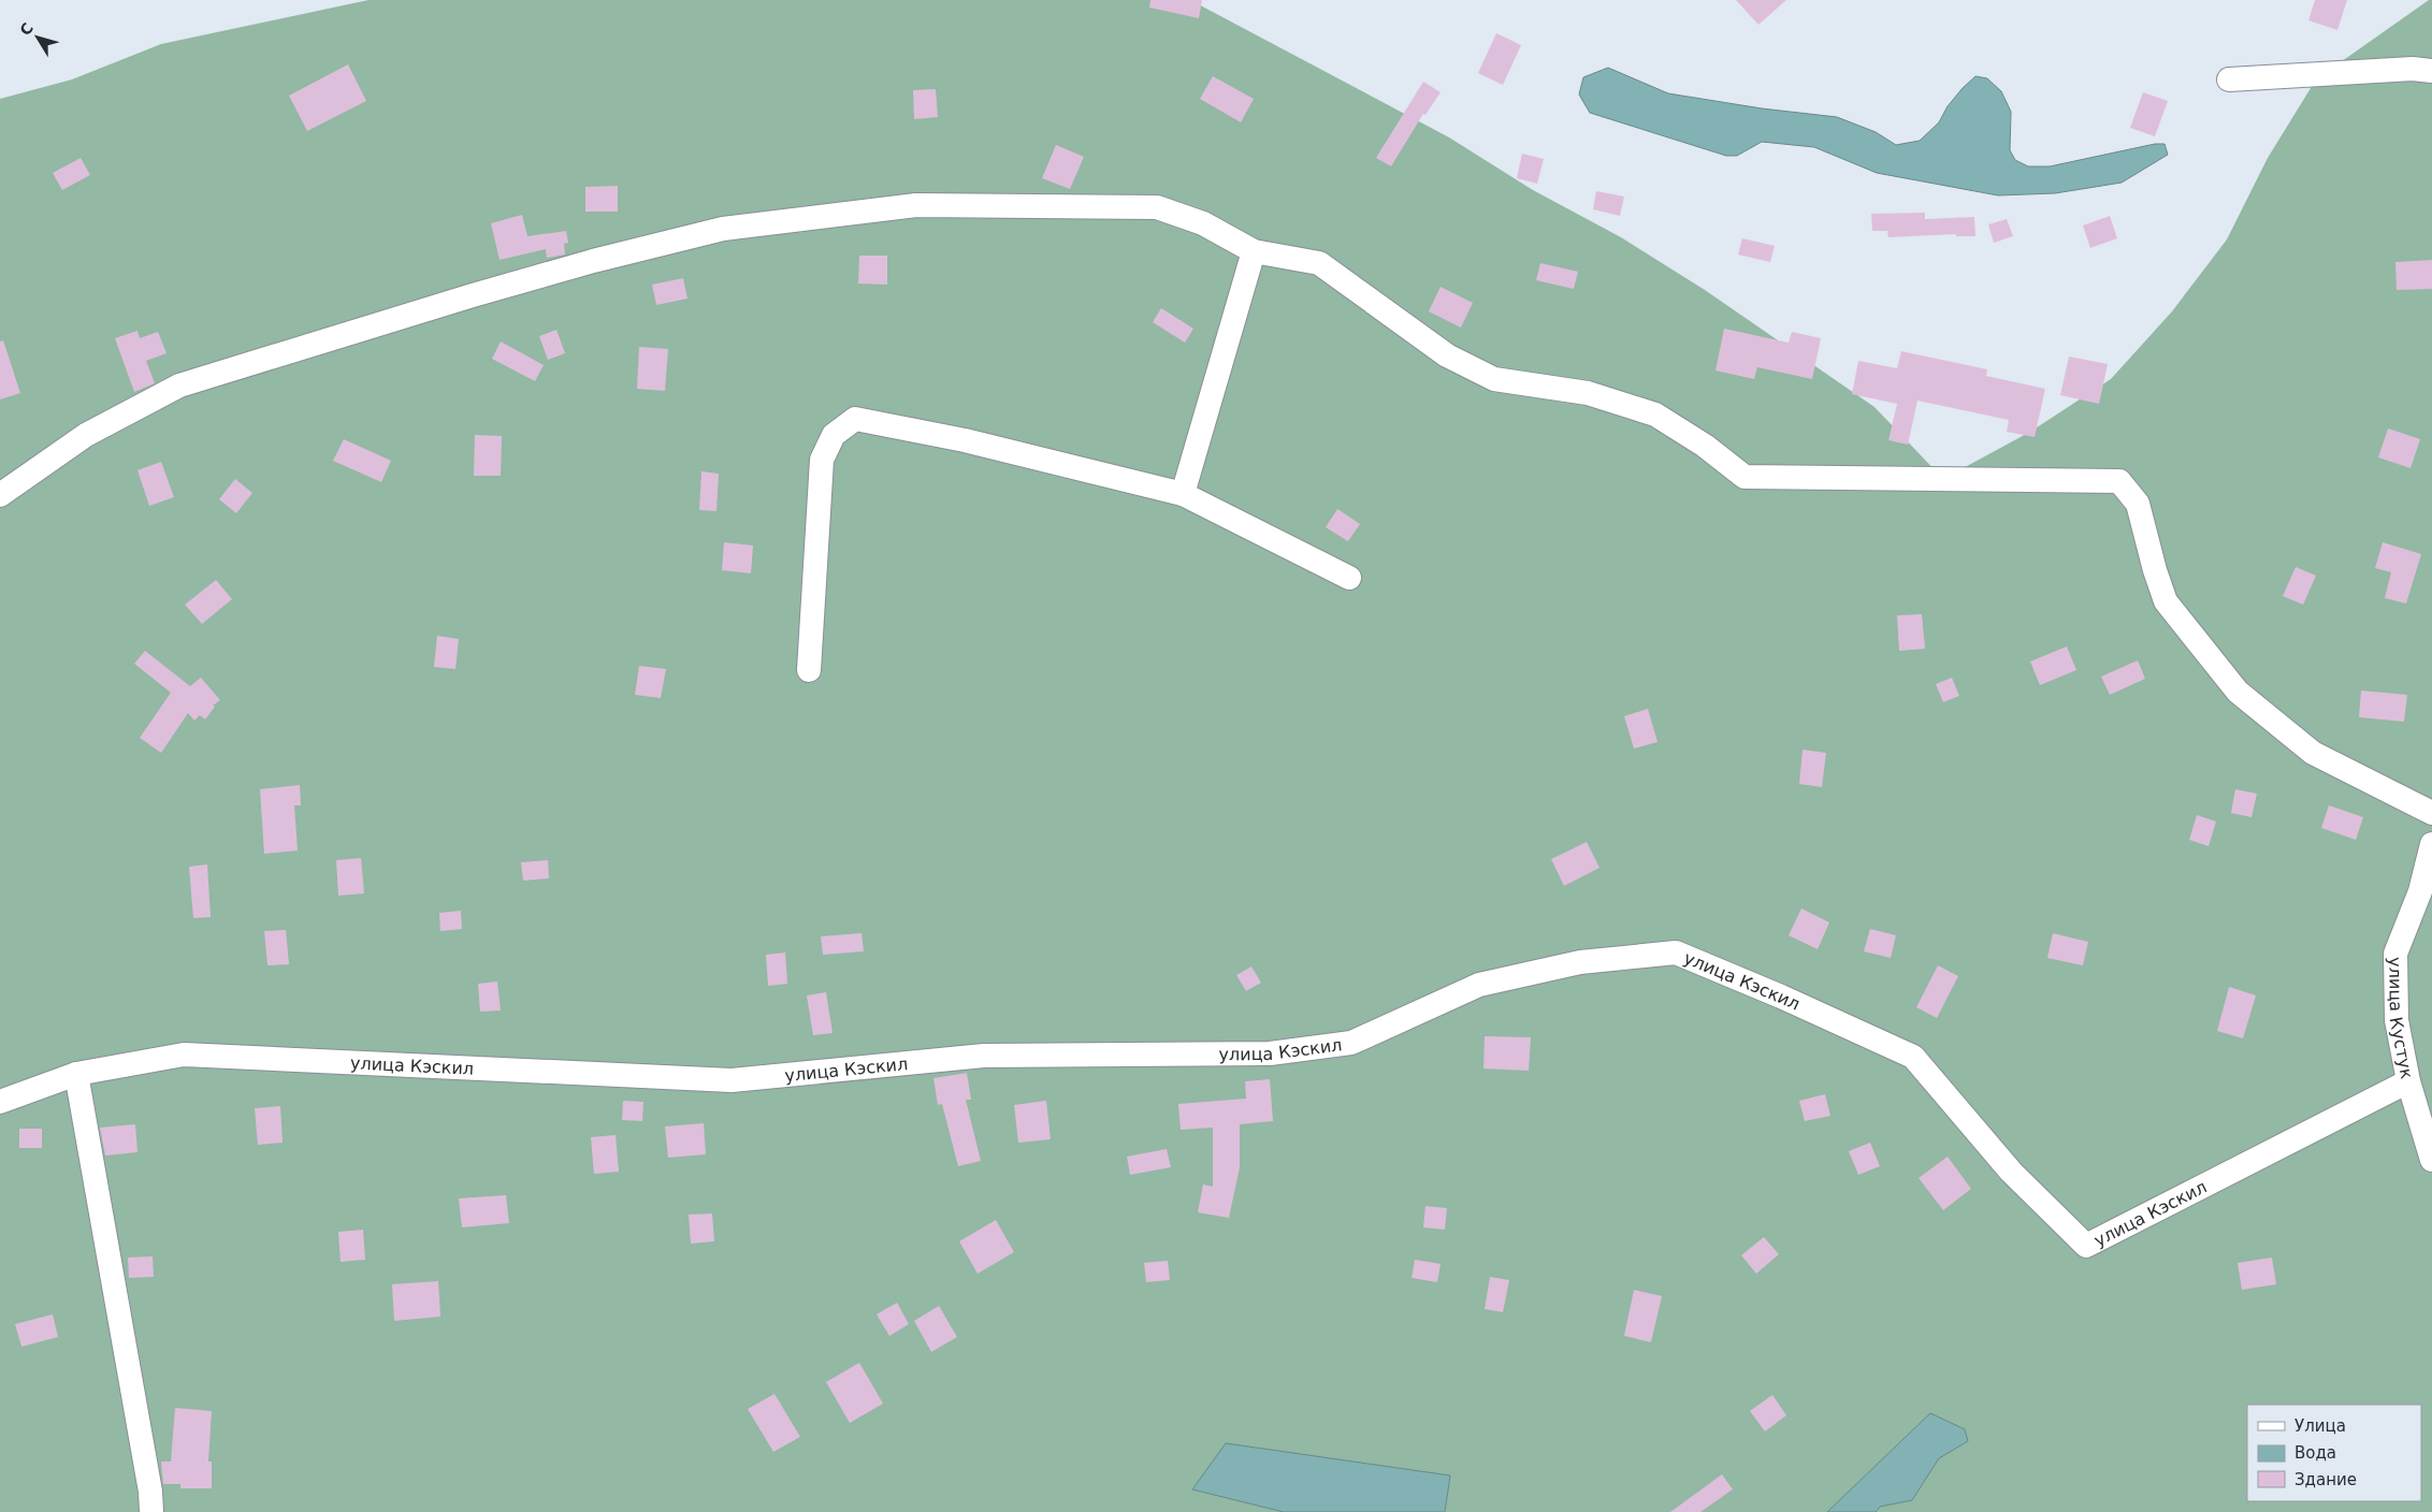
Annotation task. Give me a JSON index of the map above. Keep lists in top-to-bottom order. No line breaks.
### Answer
{"streets":{"street":["улица Кэскил","улица Кустук"]},"crossings":[["улица Кэскил","улица Кустук"]],"legend":["Улица","Вода","Здание"],"north":"top left"}
